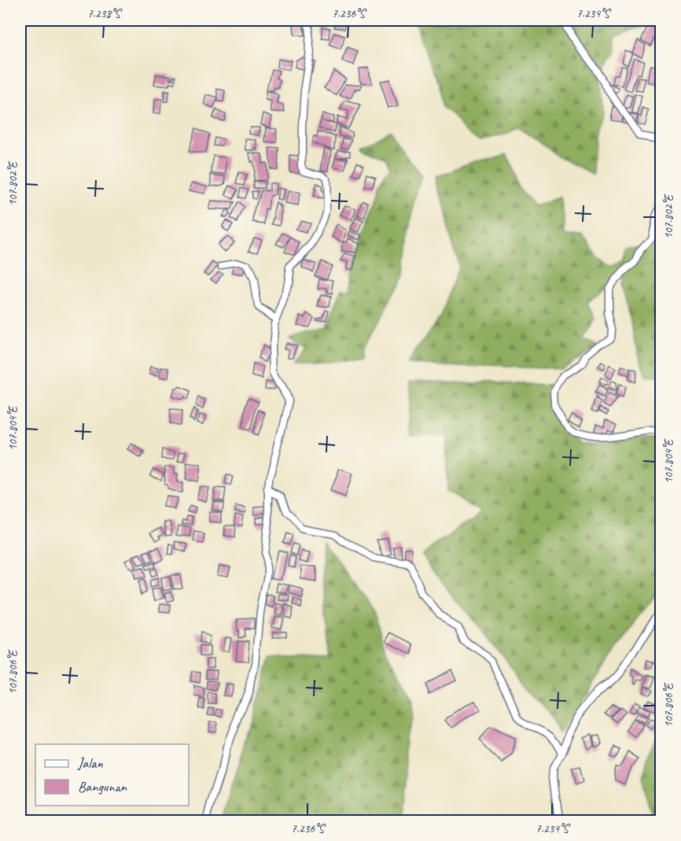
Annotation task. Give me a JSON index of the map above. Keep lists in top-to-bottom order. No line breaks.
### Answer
{"legend":["Jalan","Bangunan"],"coordinates":["7.238°S","7.236°S","7.234°S","107.802°E","107.804°E","107.806°E"]}
